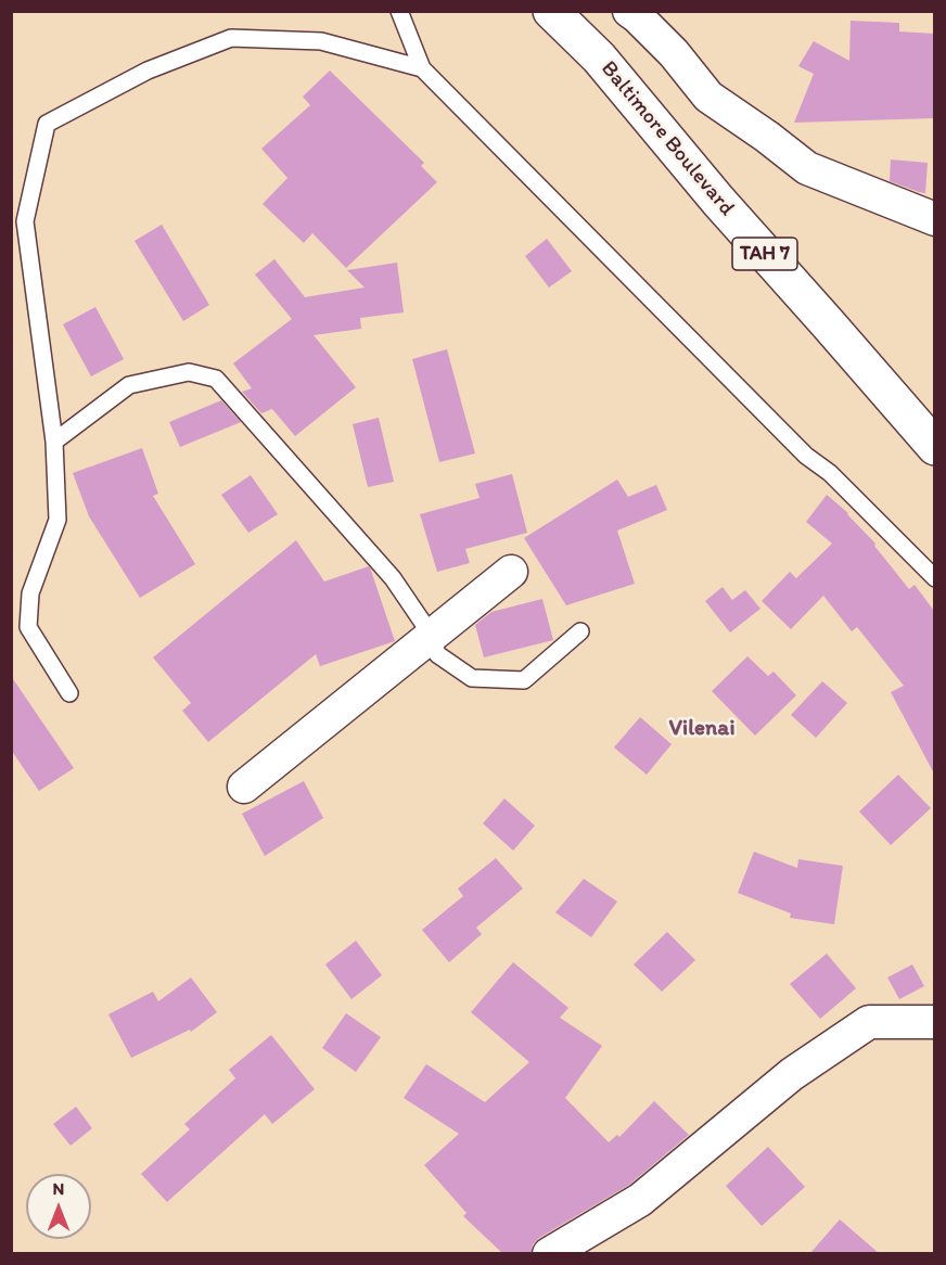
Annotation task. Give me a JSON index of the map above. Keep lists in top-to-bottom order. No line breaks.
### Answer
{"streets":{"highway":["Baltimore Boulevard","TAH 7"]},"districts":["Vilenai"],"north":"top"}
